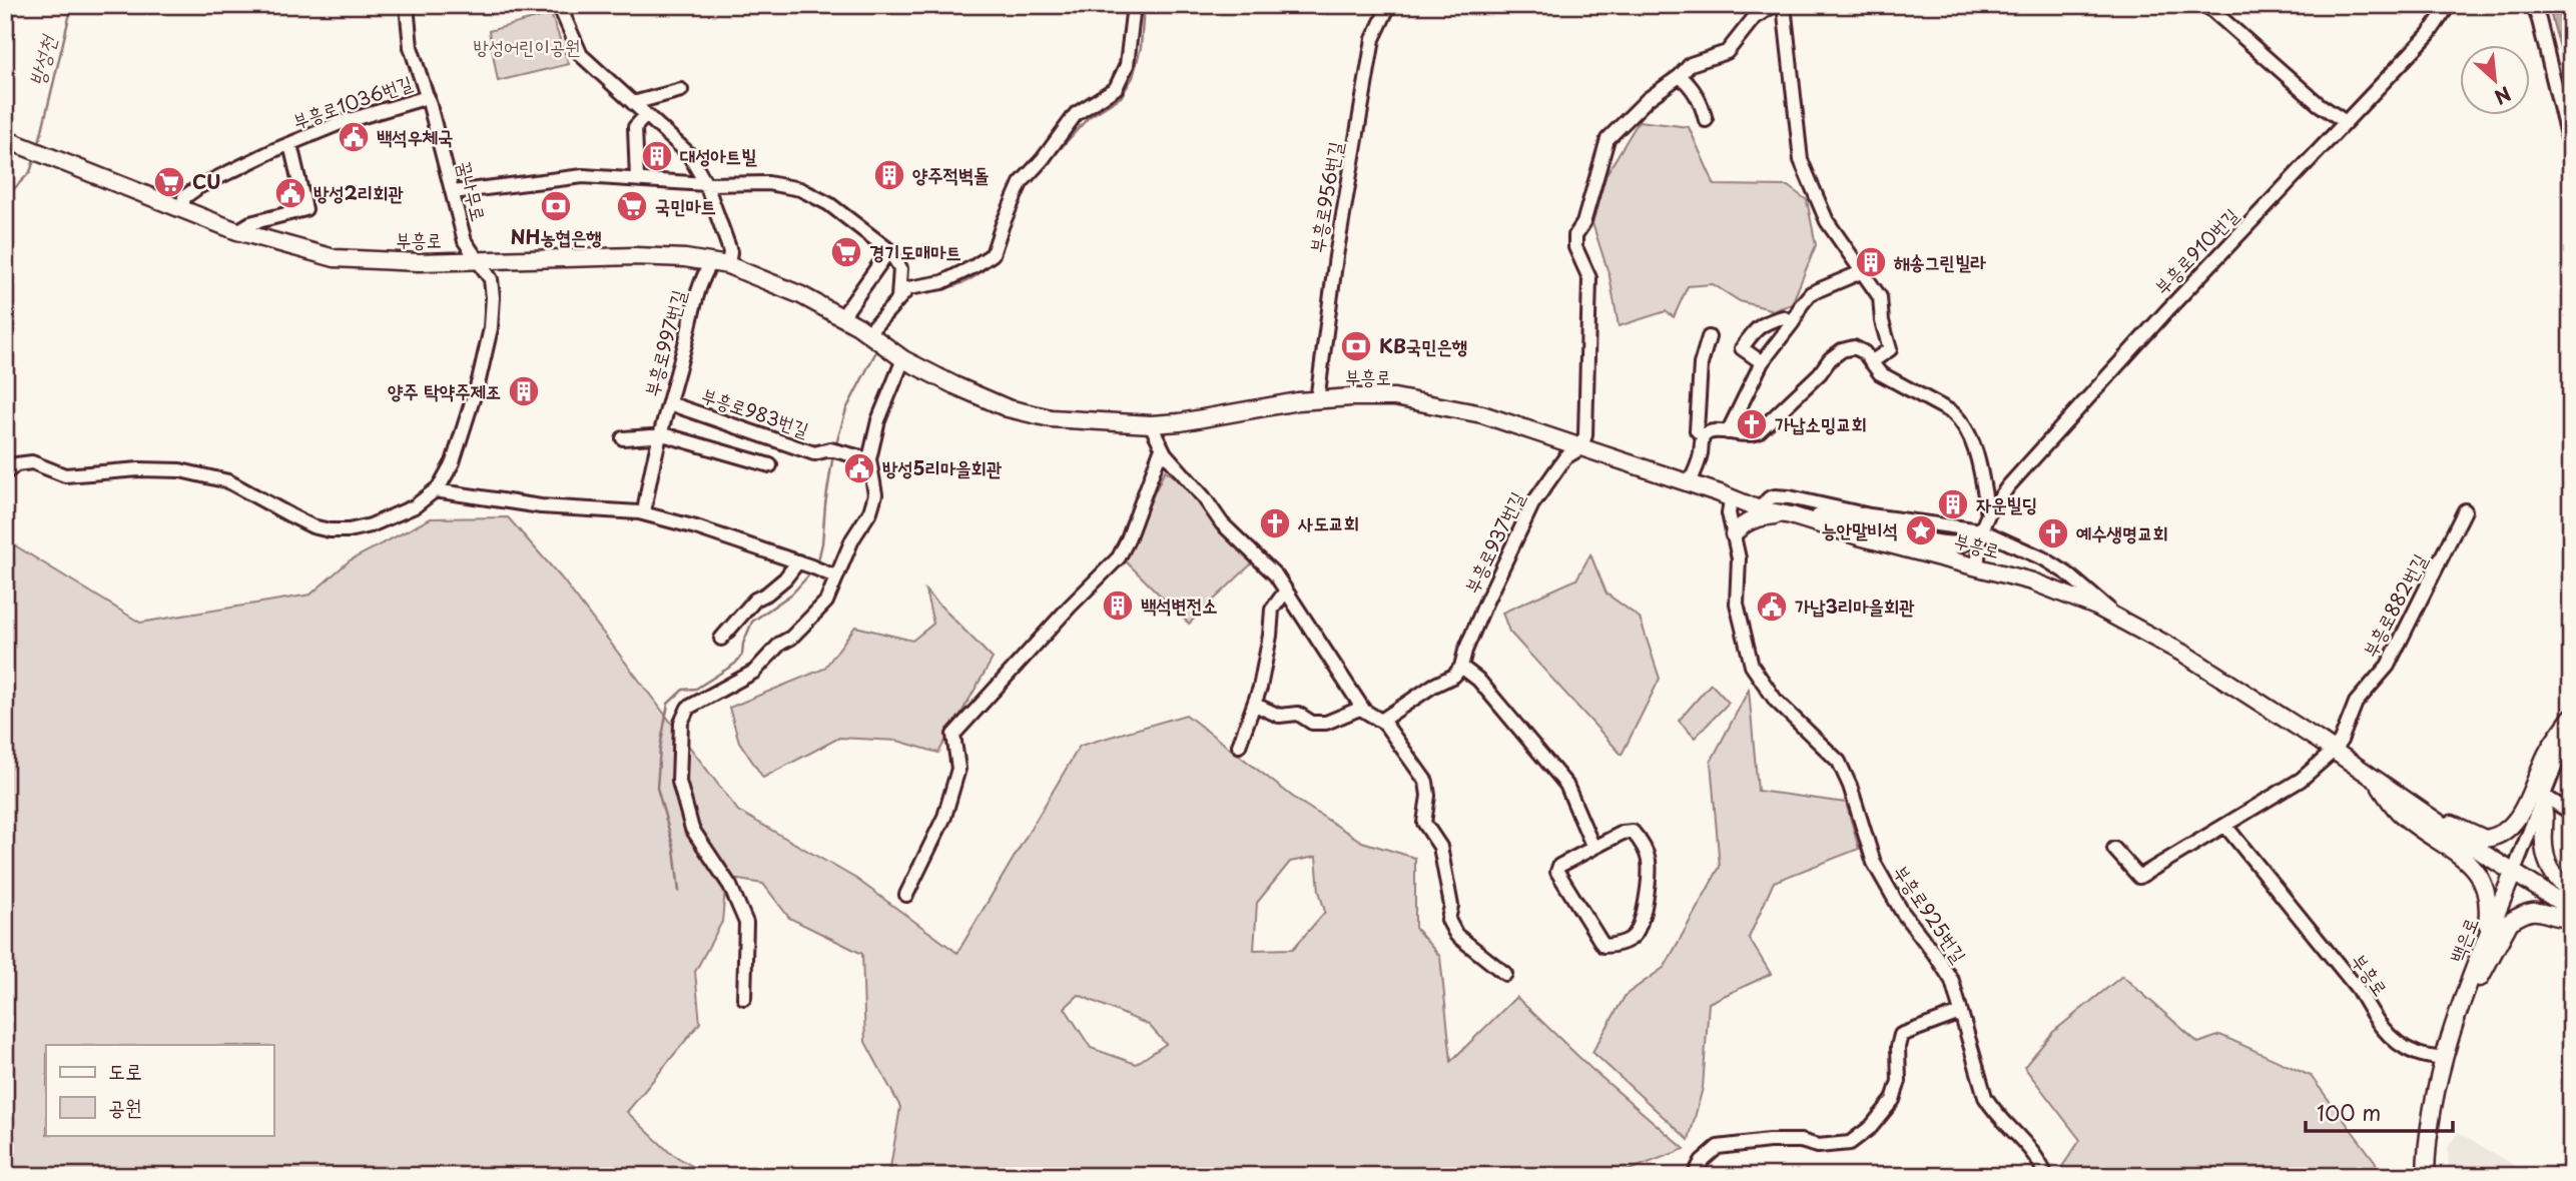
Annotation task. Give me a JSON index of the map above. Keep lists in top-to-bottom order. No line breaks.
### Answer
{"streets":{"main road":["부흥로","백은로"],"street":["부흥로1036번길","꿈나무로","부흥로956번길","부흥로910번길","부흥로997번길","부흥로983번길","부흥로937번길","부흥로882번길","부흥로925번길"]},"crossings":[["부흥로1036번길","꿈나무로"],["부흥로1036번길","부흥로"],["꿈나무로","부흥로"],["부흥로956번길","부흥로"],["부흥로","부흥로910번길"],["부흥로","부흥로997번길"],["부흥로","부흥로937번길"],["부흥로","부흥로882번길"],["부흥로","부흥로925번길"],["부흥로","백은로"],["부흥로997번길","부흥로983번길"]],"water":["방성천"],"parks":["방성어린이공원"],"places":{"public building":["백석우체국","방성2리회관","방성5리마을회관","가납3리마을회관"],"building":["대성아트빌","양주적벽돌","해송그린빌라","양주 탁약주제조","자운빌딩","백석변전소"],"supermarket":["CU","국민마트","경기도매마트"],"bank":["NH농협은행","KB국민은행"],"church":["가납소밍교회","사도교회","예수생명교회"],"place":["능안말비석"]},"legend":["도로","공원"],"scale_bar":"100 m","north":"bottom right"}
